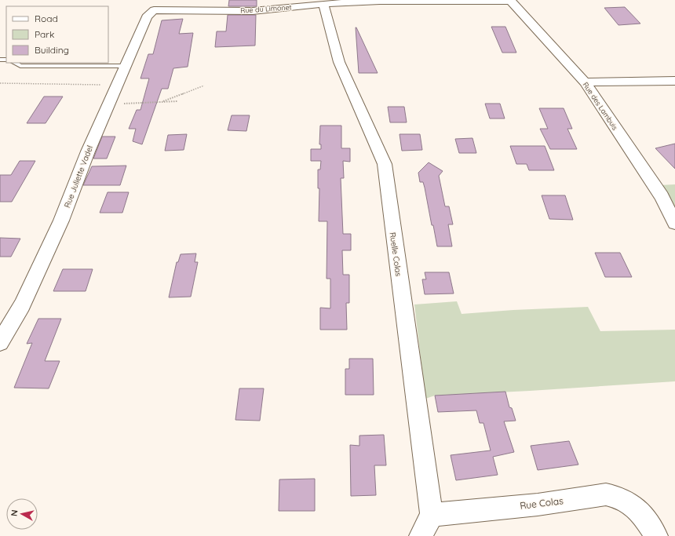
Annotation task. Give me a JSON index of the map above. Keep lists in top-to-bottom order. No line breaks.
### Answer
{"streets":{"street":["Rue du Limonet","Rue des Lambuis","Rue Juliette Vadel","Ruelle Colas","Rue Colas"]},"crossings":[["Rue du Limonet","Rue des Lambuis"],["Rue du Limonet","Rue Juliette Vadel"],["Rue du Limonet","Ruelle Colas"],["Ruelle Colas","Rue Colas"]],"legend":["Road","Park","Building"],"north":"left"}
